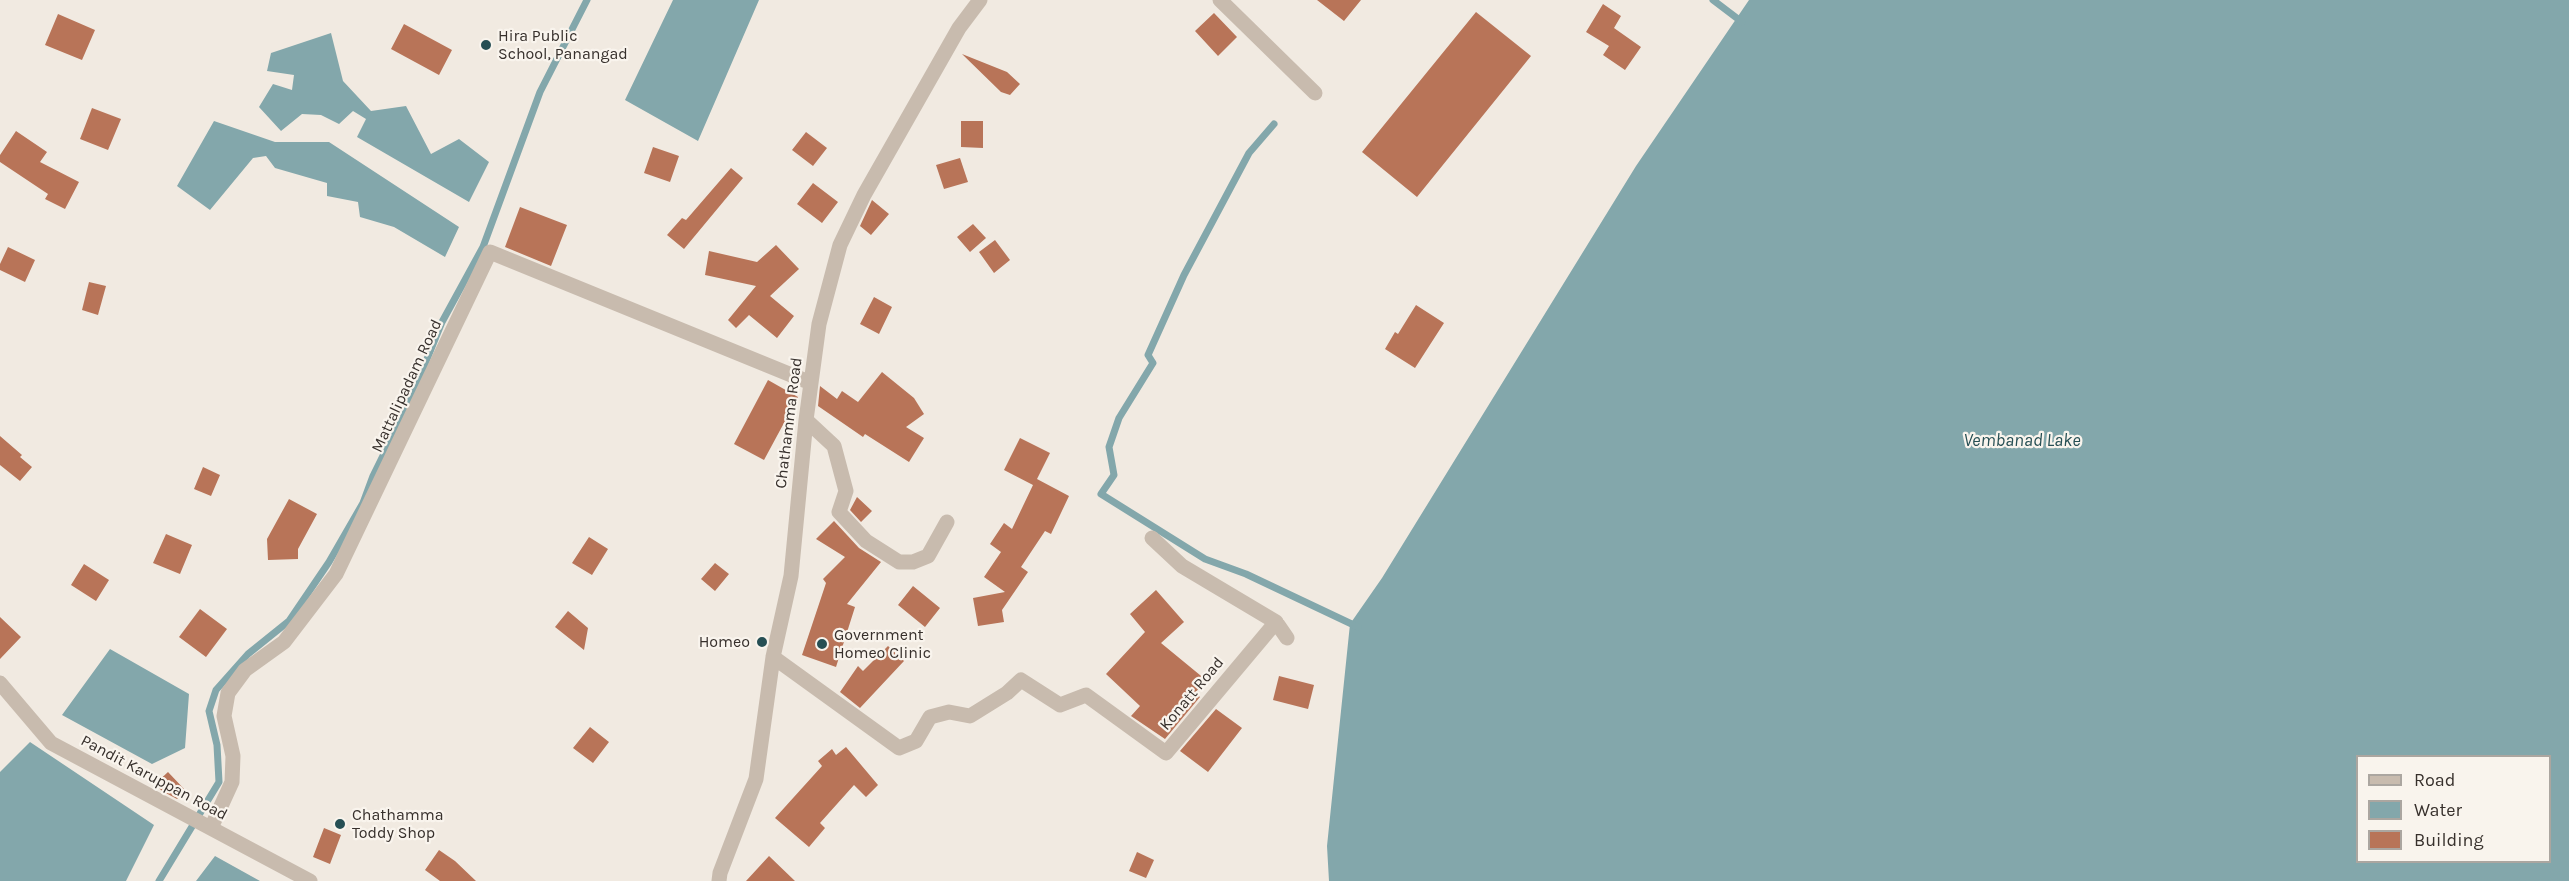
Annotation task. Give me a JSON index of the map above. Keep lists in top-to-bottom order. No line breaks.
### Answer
{"streets":{"street":["Mattalipadam Road","Chathamma Road","Konatt Road","Pandit Karuppan Road"]},"crossings":[["Mattalipadam Road","Chathamma Road"],["Mattalipadam Road","Pandit Karuppan Road"],["Chathamma Road","Konatt Road"]],"water":["Vembanad Lake"],"places":["Hira Public School, Panangad","Homeo","Government Homeo Clinic","Chathamma Toddy Shop"],"legend":["Road","Water","Building"]}
